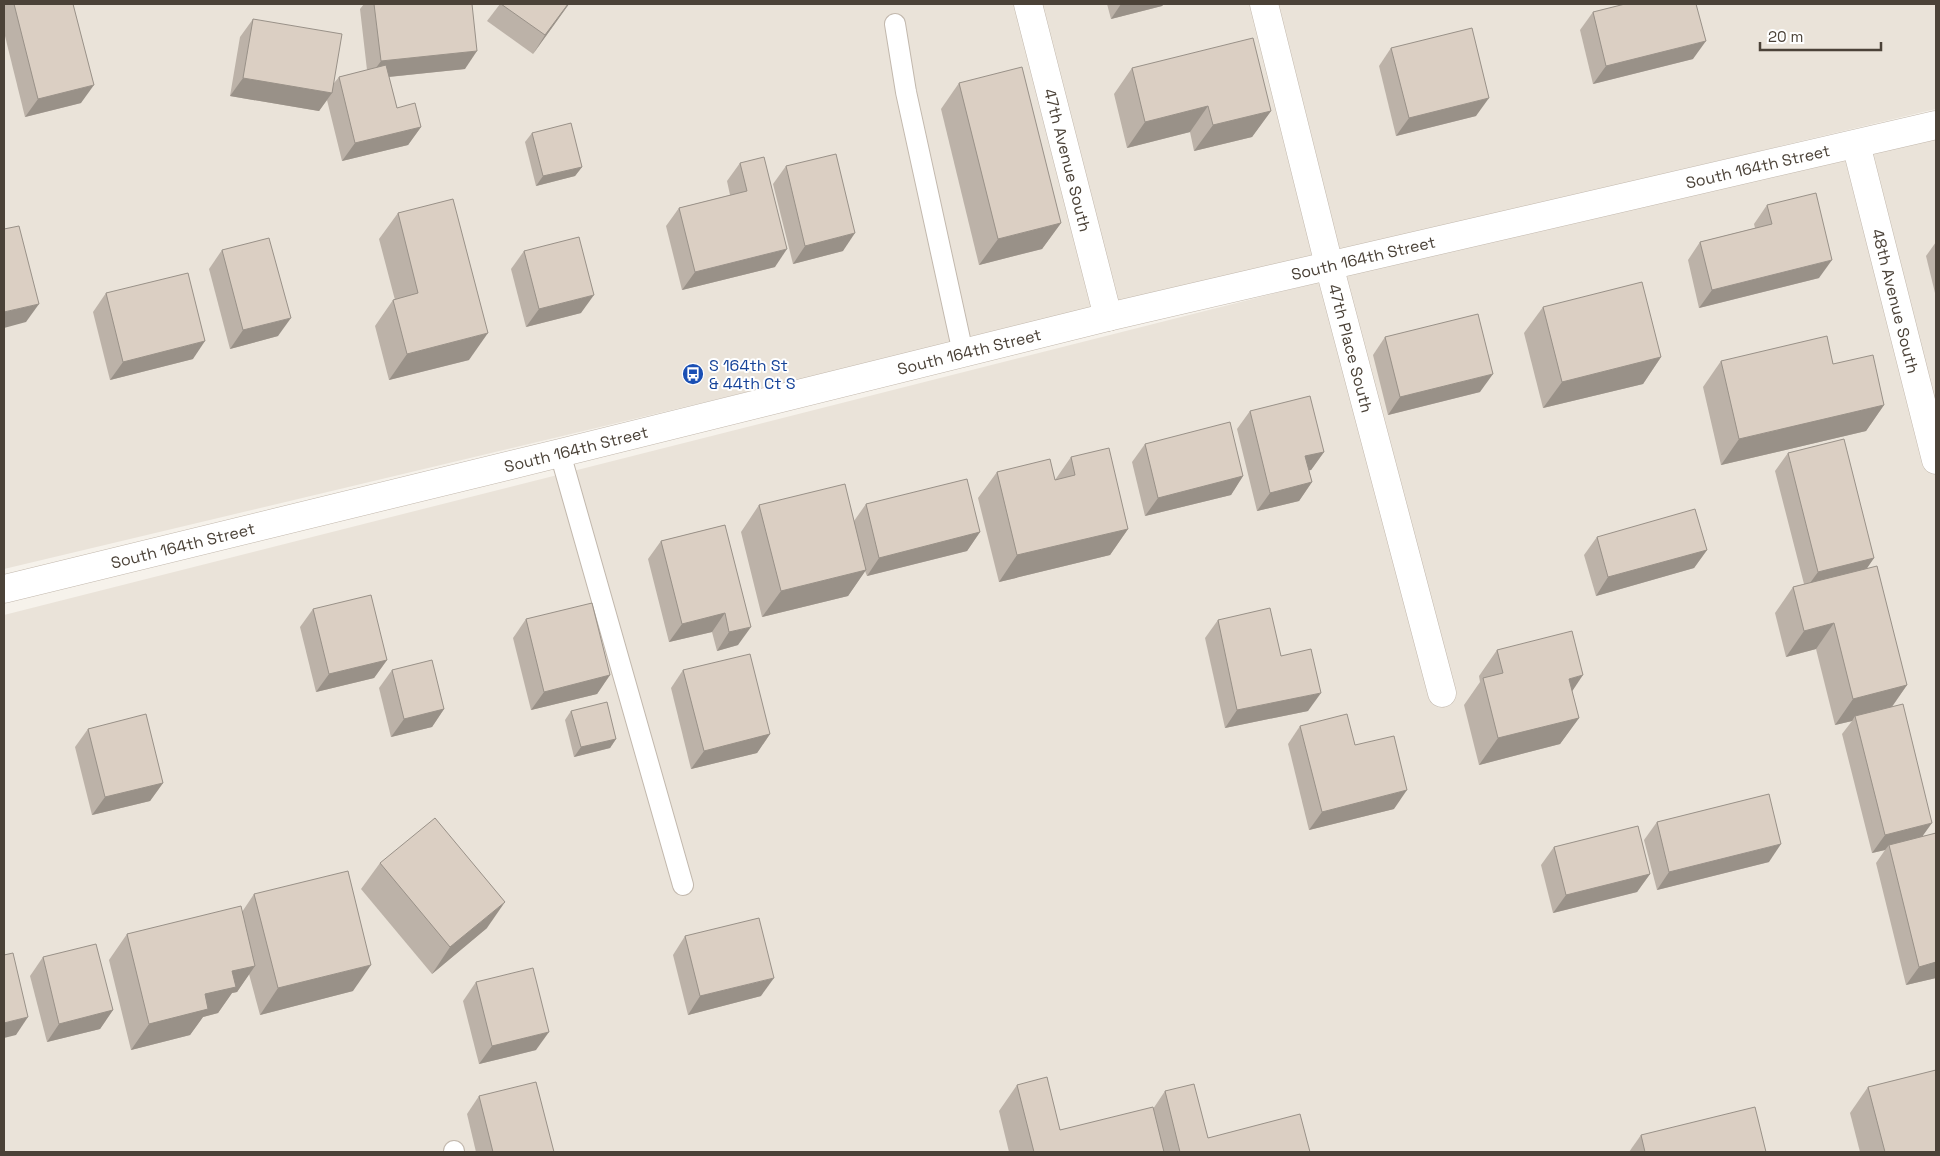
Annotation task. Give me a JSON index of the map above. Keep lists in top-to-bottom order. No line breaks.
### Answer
{"streets":{"street":["47th Avenue South","South 164th Street","48th Avenue South","47th Place South"]},"crossings":[["47th Avenue South","South 164th Street"],["South 164th Street","48th Avenue South"],["South 164th Street","47th Place South"]],"places":{"bus stop":["S 164th St & 44th Ct S"]},"scale_bar":"20 m"}
